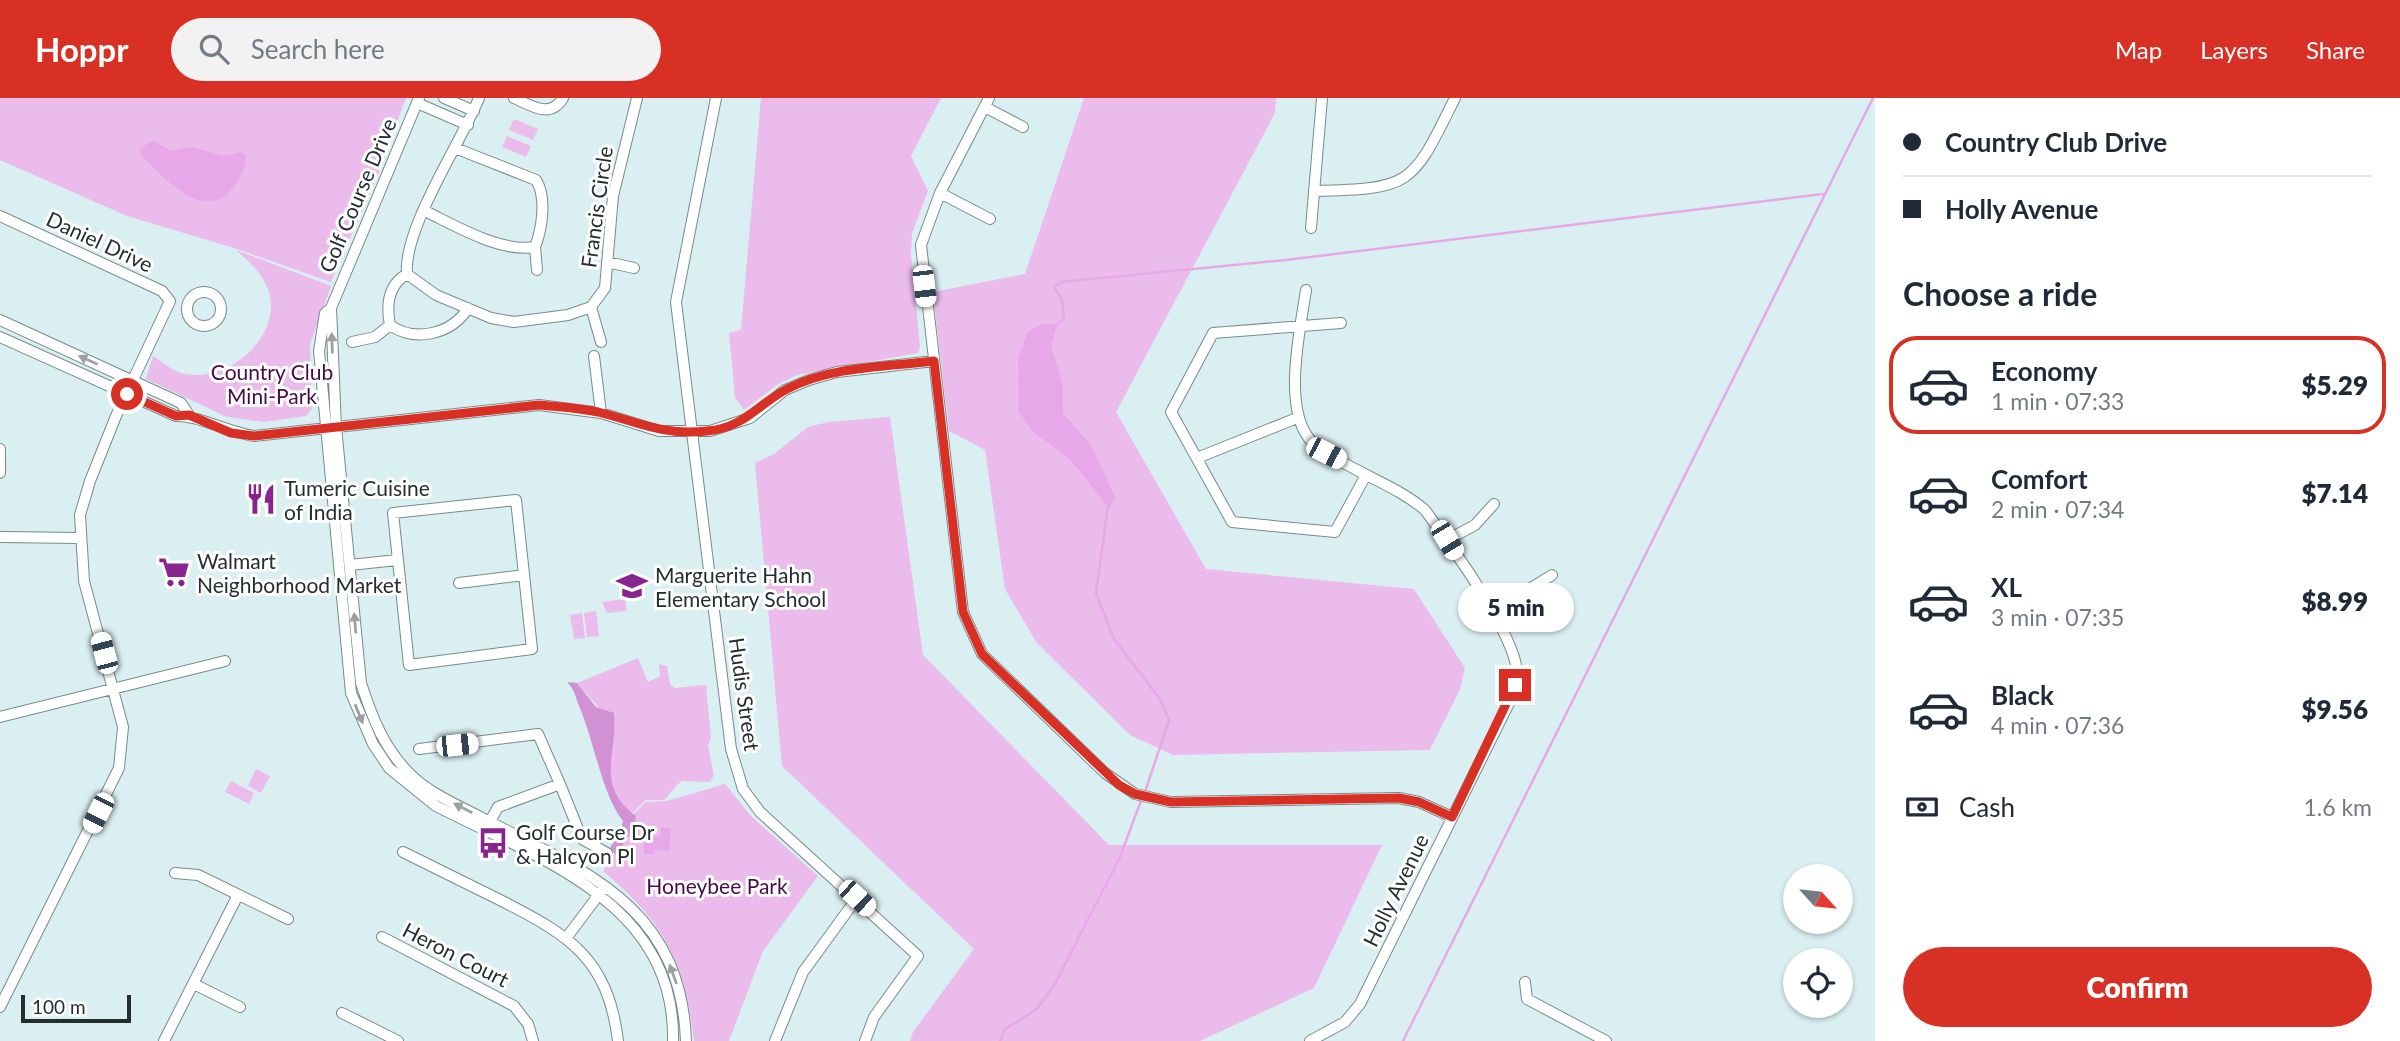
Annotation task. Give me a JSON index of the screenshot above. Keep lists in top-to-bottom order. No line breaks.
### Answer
{"streets":{"street":["Golf Course Drive","Francis Circle","Daniel Drive","Hudis Street","Holly Avenue","Heron Court"]},"parks":["Country Club Mini-Park","Honeybee Park"],"places":{"restaurant":["Tumeric Cuisine of India"],"supermarket":["Walmart Neighborhood Market"],"school or university":["Marguerite Hahn Elementary School"],"bus stop":["Golf Course Dr & Halcyon Pl"]},"scale_bar":"100 m","north":"bottom right","page":{"header":"Hoppr","search":"Search here","nav":["Map","Layers","Share"],"banner":["Country Club Drive","Holly Avenue"],"heading":"Choose a ride","list":[{"name":"Economy","note":"1 min · 07:33","value":"$5.29"},{"name":"Comfort","note":"2 min · 07:34","value":"$7.14"},{"name":"XL","note":"3 min · 07:35","value":"$8.99"},{"name":"Black","note":"4 min · 07:36","value":"$9.56"}],"bubble":"5 min","pay":["Cash","1.6 km"],"buttons":"Confirm","scale":"100 m"}}
